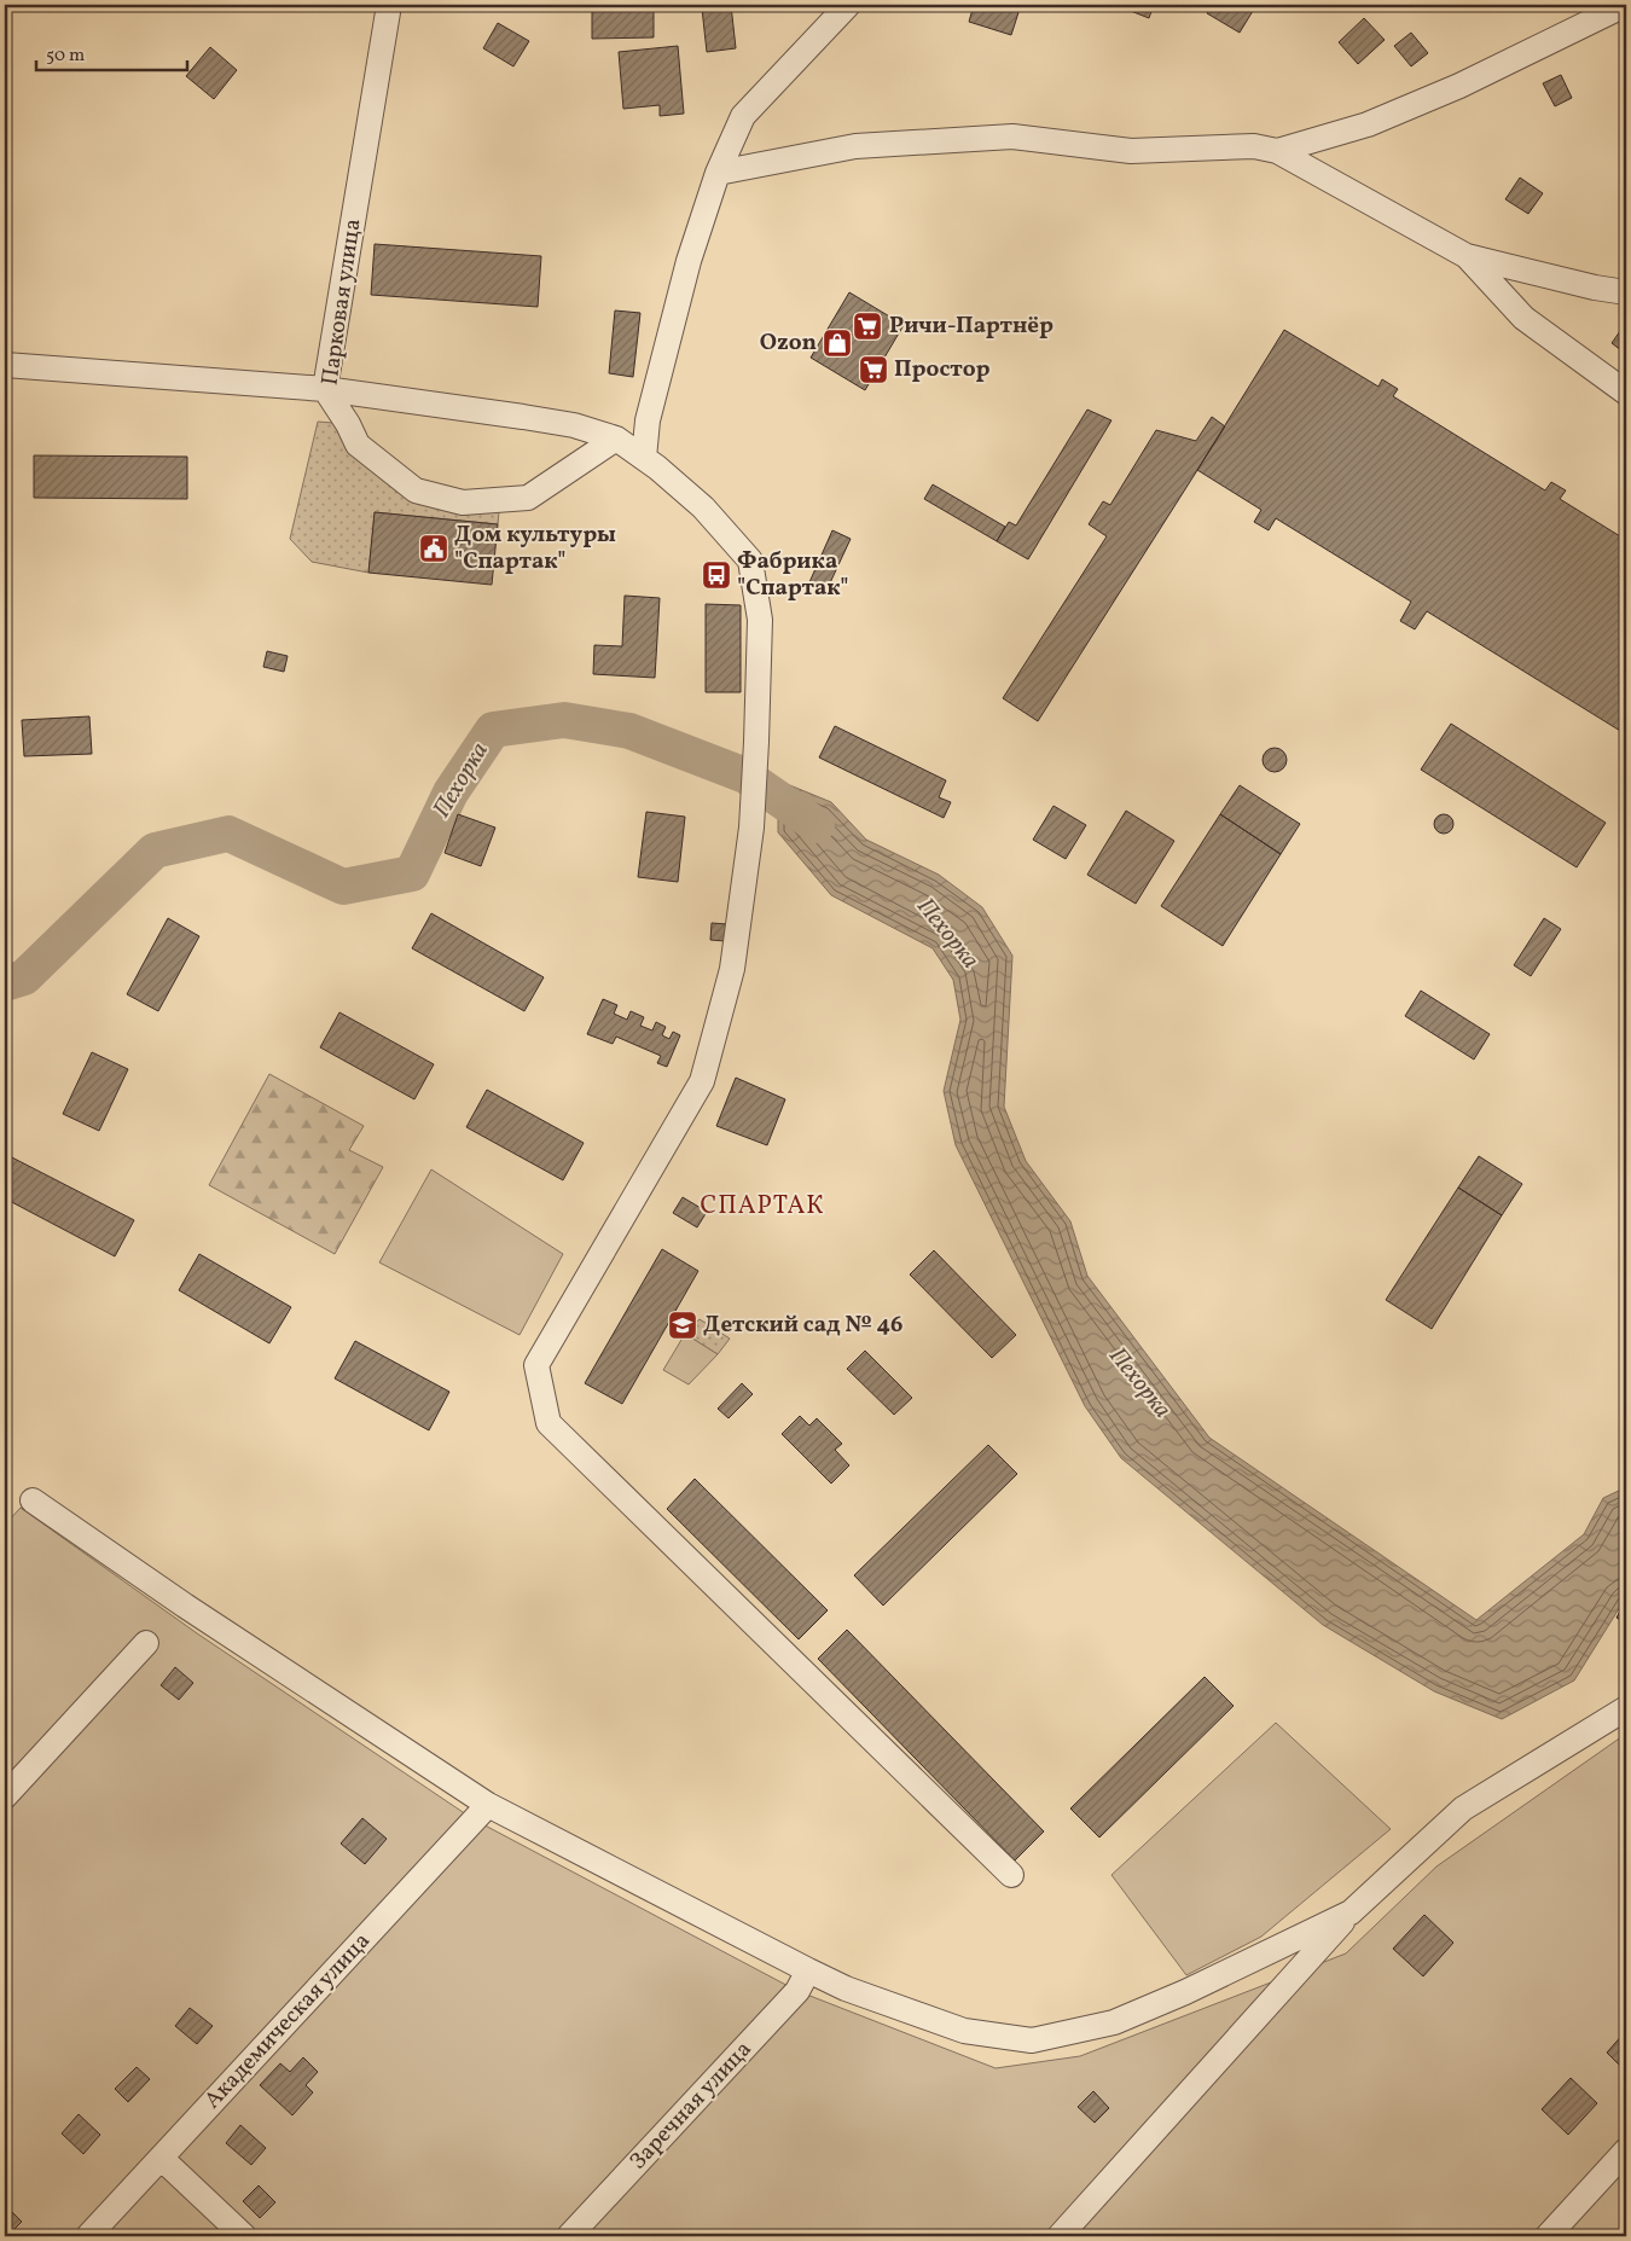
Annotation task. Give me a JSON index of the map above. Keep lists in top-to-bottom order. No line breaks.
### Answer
{"streets":{"street":["Парковая улица","Академическая улица","Заречная улица"]},"districts":["СПАРТАК"],"water":["Пехорка"],"places":{"supermarket":["Ричи-Партнёр","Простор"],"shop":["Ozon"],"public building":["Дом культуры \"Спартак\""],"bus stop":["Фабрика \"Спартак\""],"school or university":["Детский сад № 46"]},"scale_bar":"50 m"}
